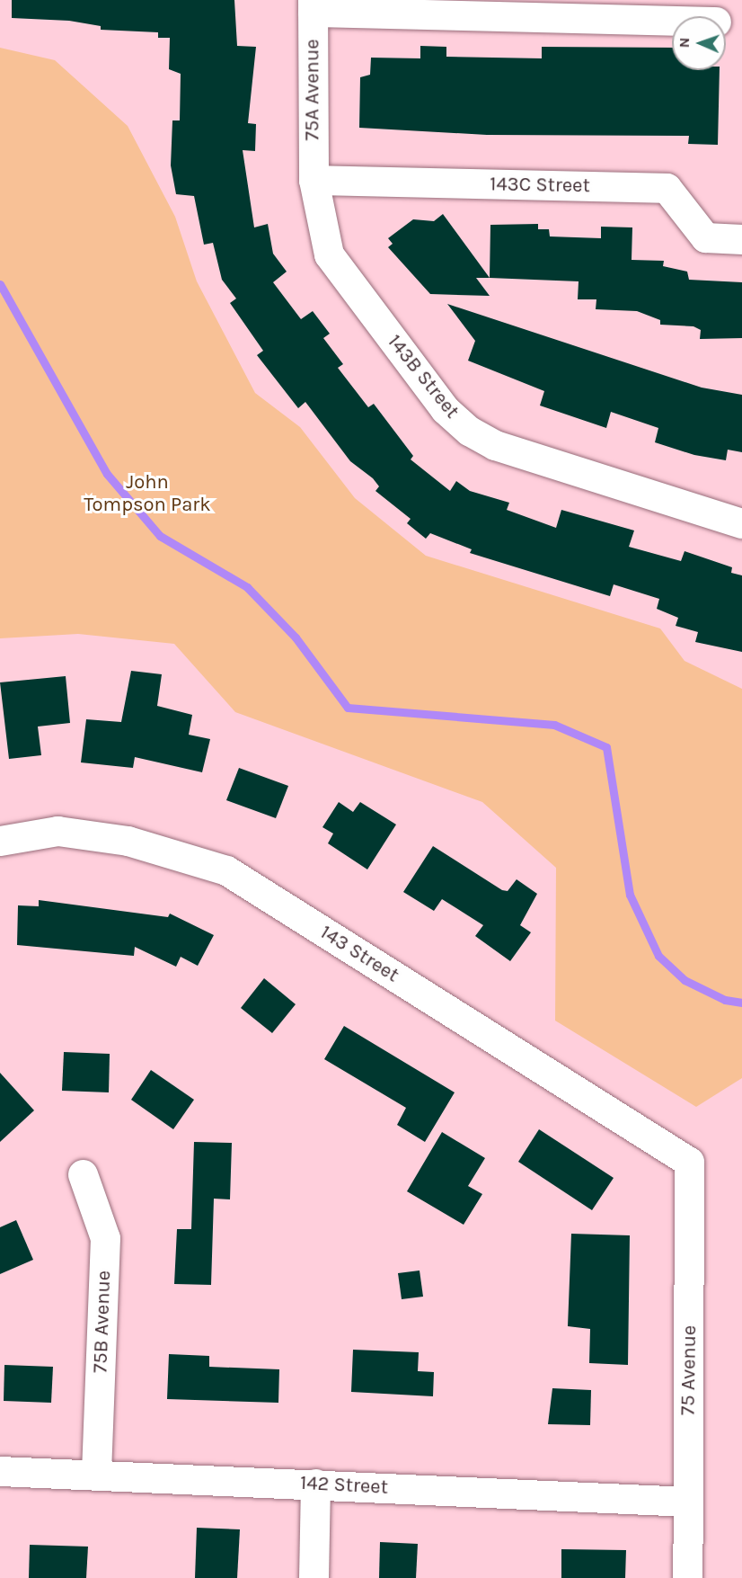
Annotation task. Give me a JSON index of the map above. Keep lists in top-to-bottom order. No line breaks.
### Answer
{"streets":{"street":["75A Avenue","143C Street","143B Street","143 Street","75B Avenue","75 Avenue","142 Street"]},"crossings":[["75A Avenue","143C Street"],["75A Avenue","143B Street"],["143C Street","143B Street"],["143 Street","75 Avenue"],["75B Avenue","142 Street"],["75 Avenue","142 Street"]],"parks":["John Tompson Park"],"north":"left"}
